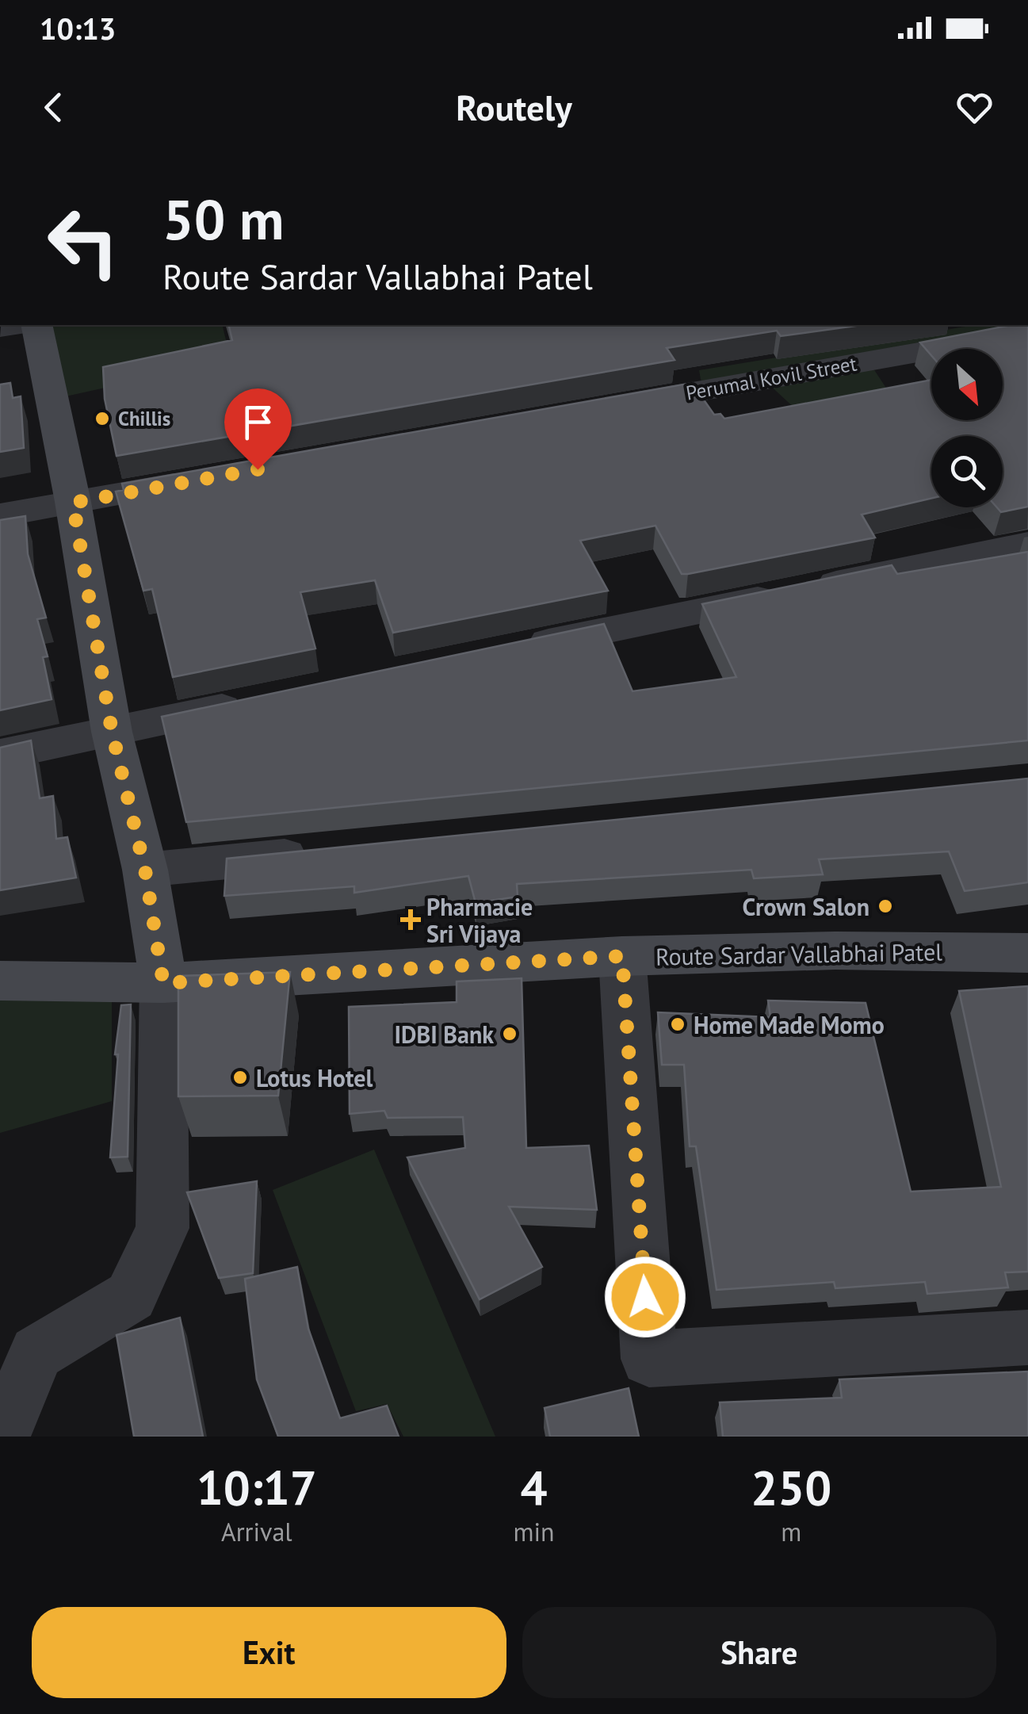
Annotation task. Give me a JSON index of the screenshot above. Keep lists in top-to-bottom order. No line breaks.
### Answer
{"streets":{"street":["Perumal Kovil Street","Route Sardar Vallabhai Patel"]},"places":{"other":["Chillis","Crown Salon","Home Made Momo","IDBI Bank","Lotus Hotel"],"health":["Pharmacie Sri Vijaya"]},"north":"bottom right","page":{"status":"10:13","header":"Routely","turn":["50 m","Route Sardar Vallabhai Patel"],"eta":["10:17","Arrival","4","min","250","m"],"buttons":["Exit","Share"]}}
